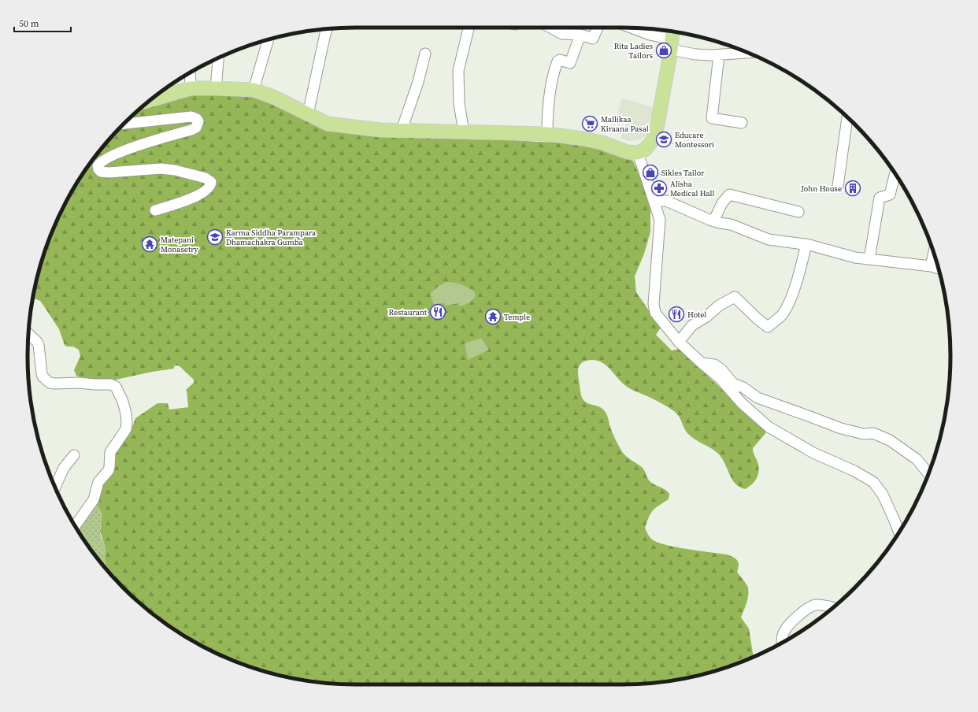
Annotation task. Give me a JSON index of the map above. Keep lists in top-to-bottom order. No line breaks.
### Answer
{"places":{"shop":["Rita Ladies Tailors","Sikles Tailor"],"supermarket":["Mallikaa Kiraana Pasal"],"school or university":["Educare Montessori","Karma Siddha Parampara Dhamachakra Gumba"],"pharmacy":["Alisha Medical Hall"],"building":["John House"],"temple":["Matepani Monasetry","Temple"],"restaurant":["Restaurant","Hotel"]},"scale_bar":"50 m"}
